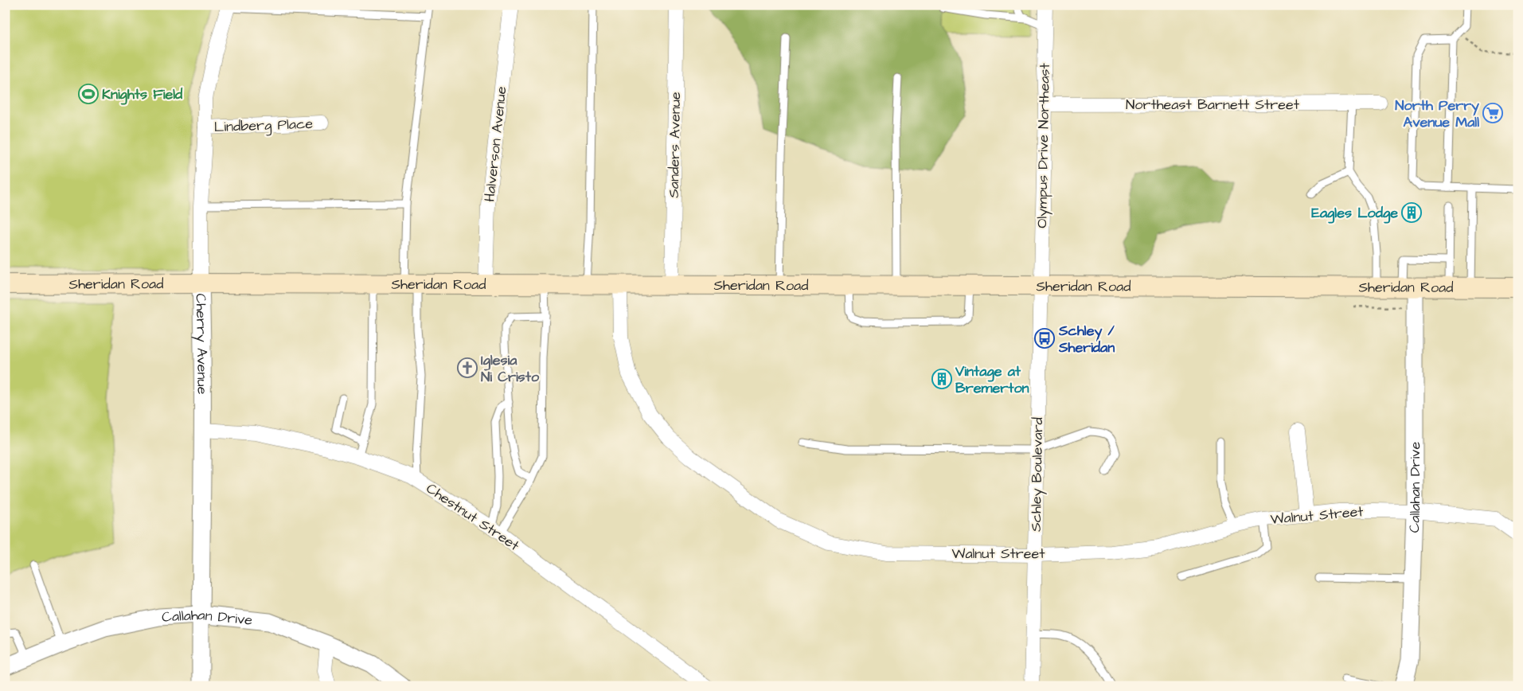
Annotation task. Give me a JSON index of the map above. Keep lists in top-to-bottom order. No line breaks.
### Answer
{"streets":{"main road":["Sheridan Road"],"street":["Northeast Barnett Street","Lindberg Place","Halverson Avenue","Sanders Avenue","Olympus Drive Northeast","Cherry Avenue","Schley Boulevard","Callahan Drive","Walnut Street","Chestnut Street"]},"crossings":[["Northeast Barnett Street","Olympus Drive Northeast"],["Lindberg Place","Cherry Avenue"],["Halverson Avenue","Sheridan Road"],["Sanders Avenue","Sheridan Road"],["Olympus Drive Northeast","Sheridan Road"],["Olympus Drive Northeast","Schley Boulevard"],["Sheridan Road","Cherry Avenue"],["Sheridan Road","Schley Boulevard"],["Sheridan Road","Callahan Drive"],["Sheridan Road","Walnut Street"],["Cherry Avenue","Callahan Drive"],["Cherry Avenue","Chestnut Street"],["Schley Boulevard","Walnut Street"],["Callahan Drive","Walnut Street"]],"places":{"sports":["Knights Field"],"supermarket":["North Perry Avenue Mall"],"building":["Eagles Lodge","Vintage at Bremerton"],"bus stop":["Schley / Sheridan"],"church":["Iglesia Ni Cristo"]}}
